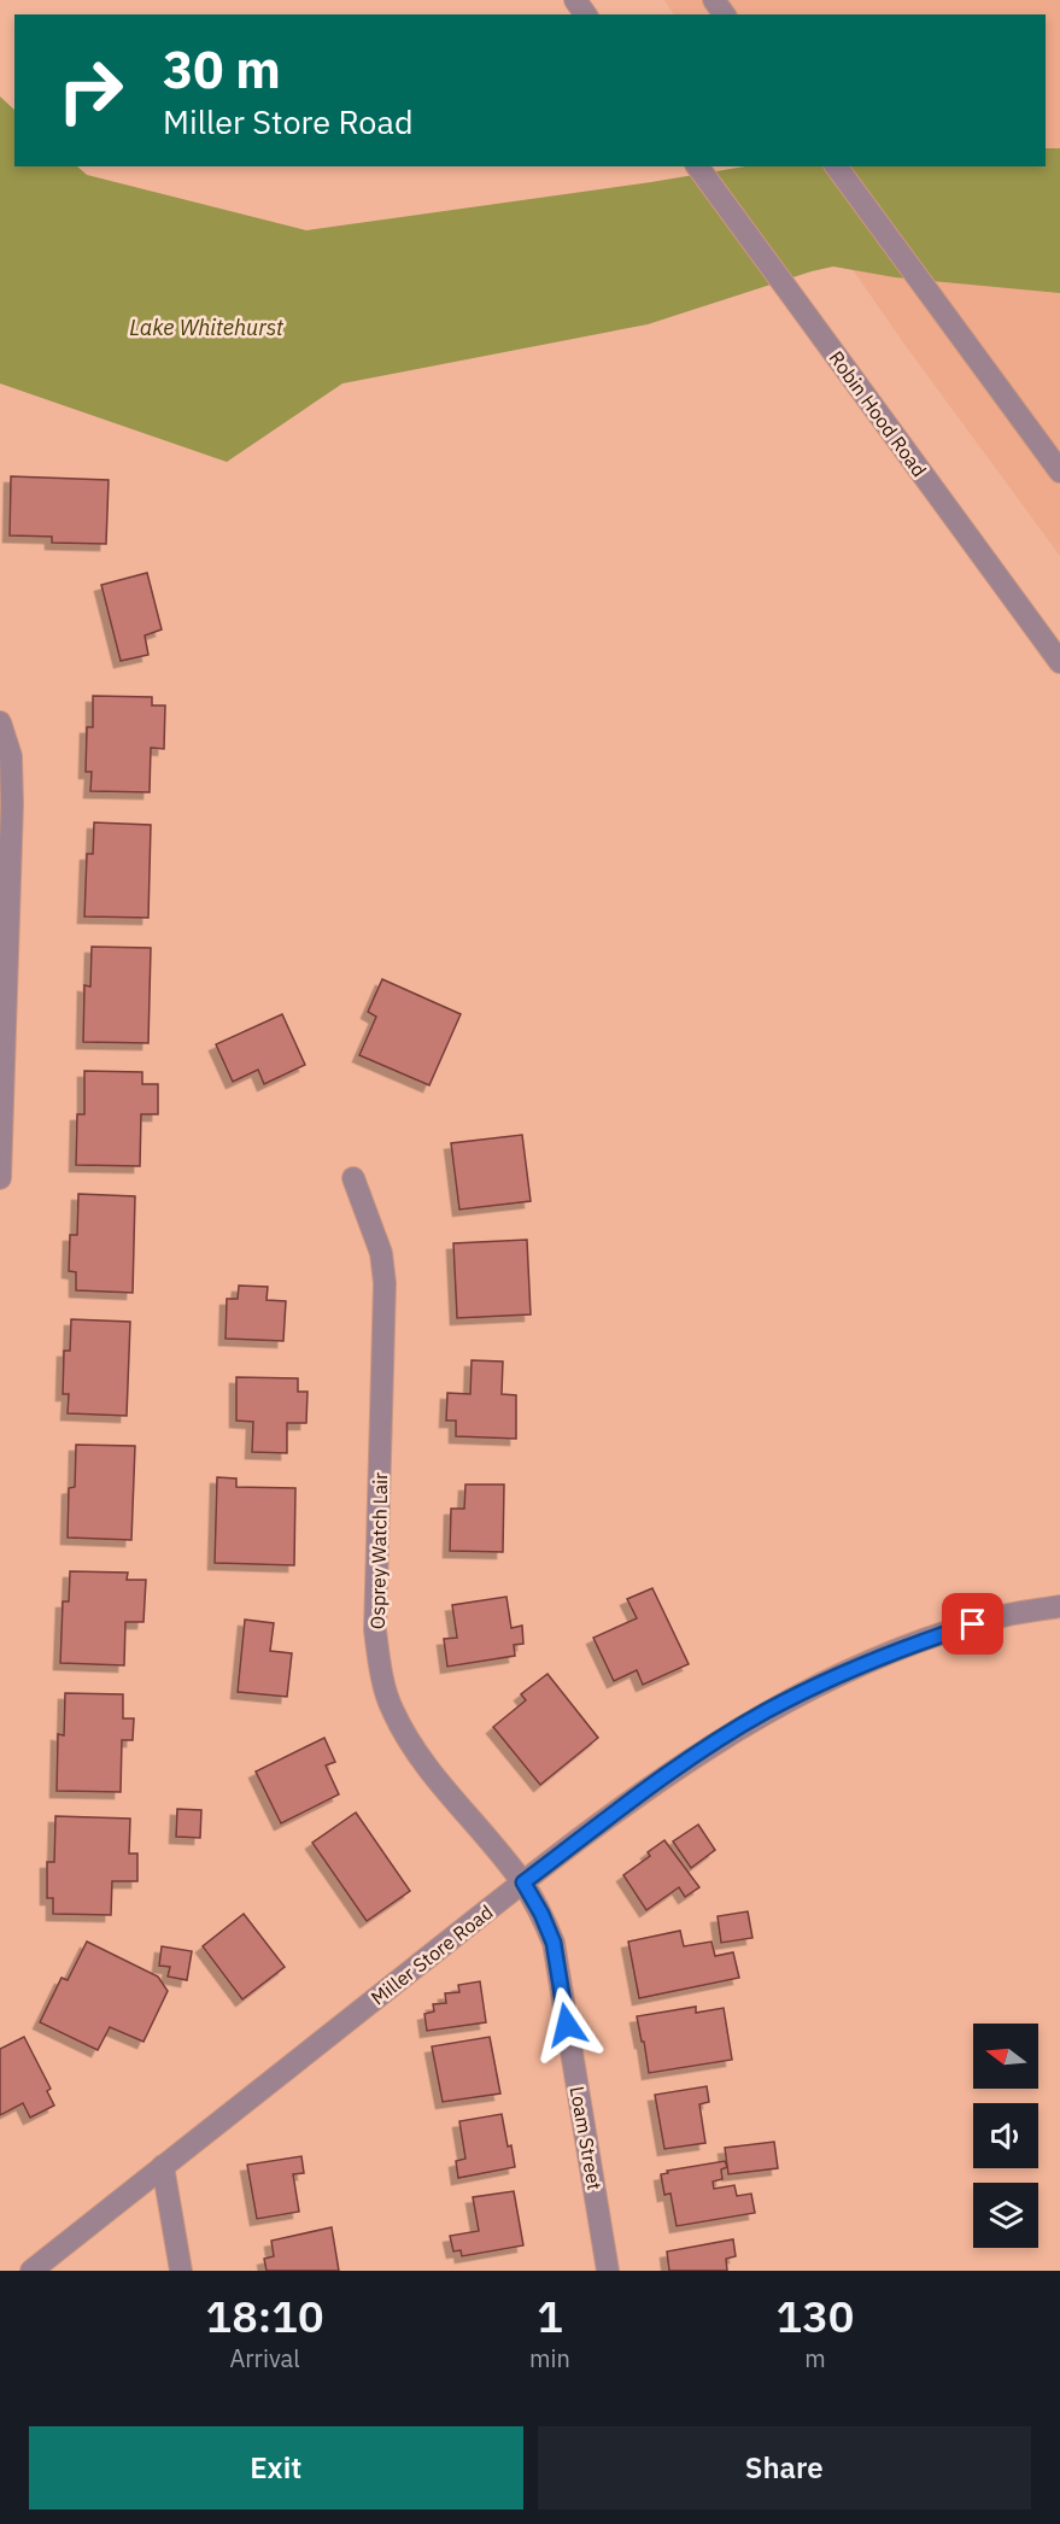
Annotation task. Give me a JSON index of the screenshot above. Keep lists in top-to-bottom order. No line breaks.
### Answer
{"streets":{"street":["Robin Hood Road","Osprey Watch Lair","Miller Store Road","Loam Street"]},"crossings":[["Osprey Watch Lair","Miller Store Road"],["Osprey Watch Lair","Loam Street"],["Miller Store Road","Loam Street"]],"water":["Lake Whitehurst"],"north":"left","page":{"turn":["30 m","Miller Store Road"],"eta":["18:10","Arrival","1","min","130","m"],"buttons":["Exit","Share"]}}
